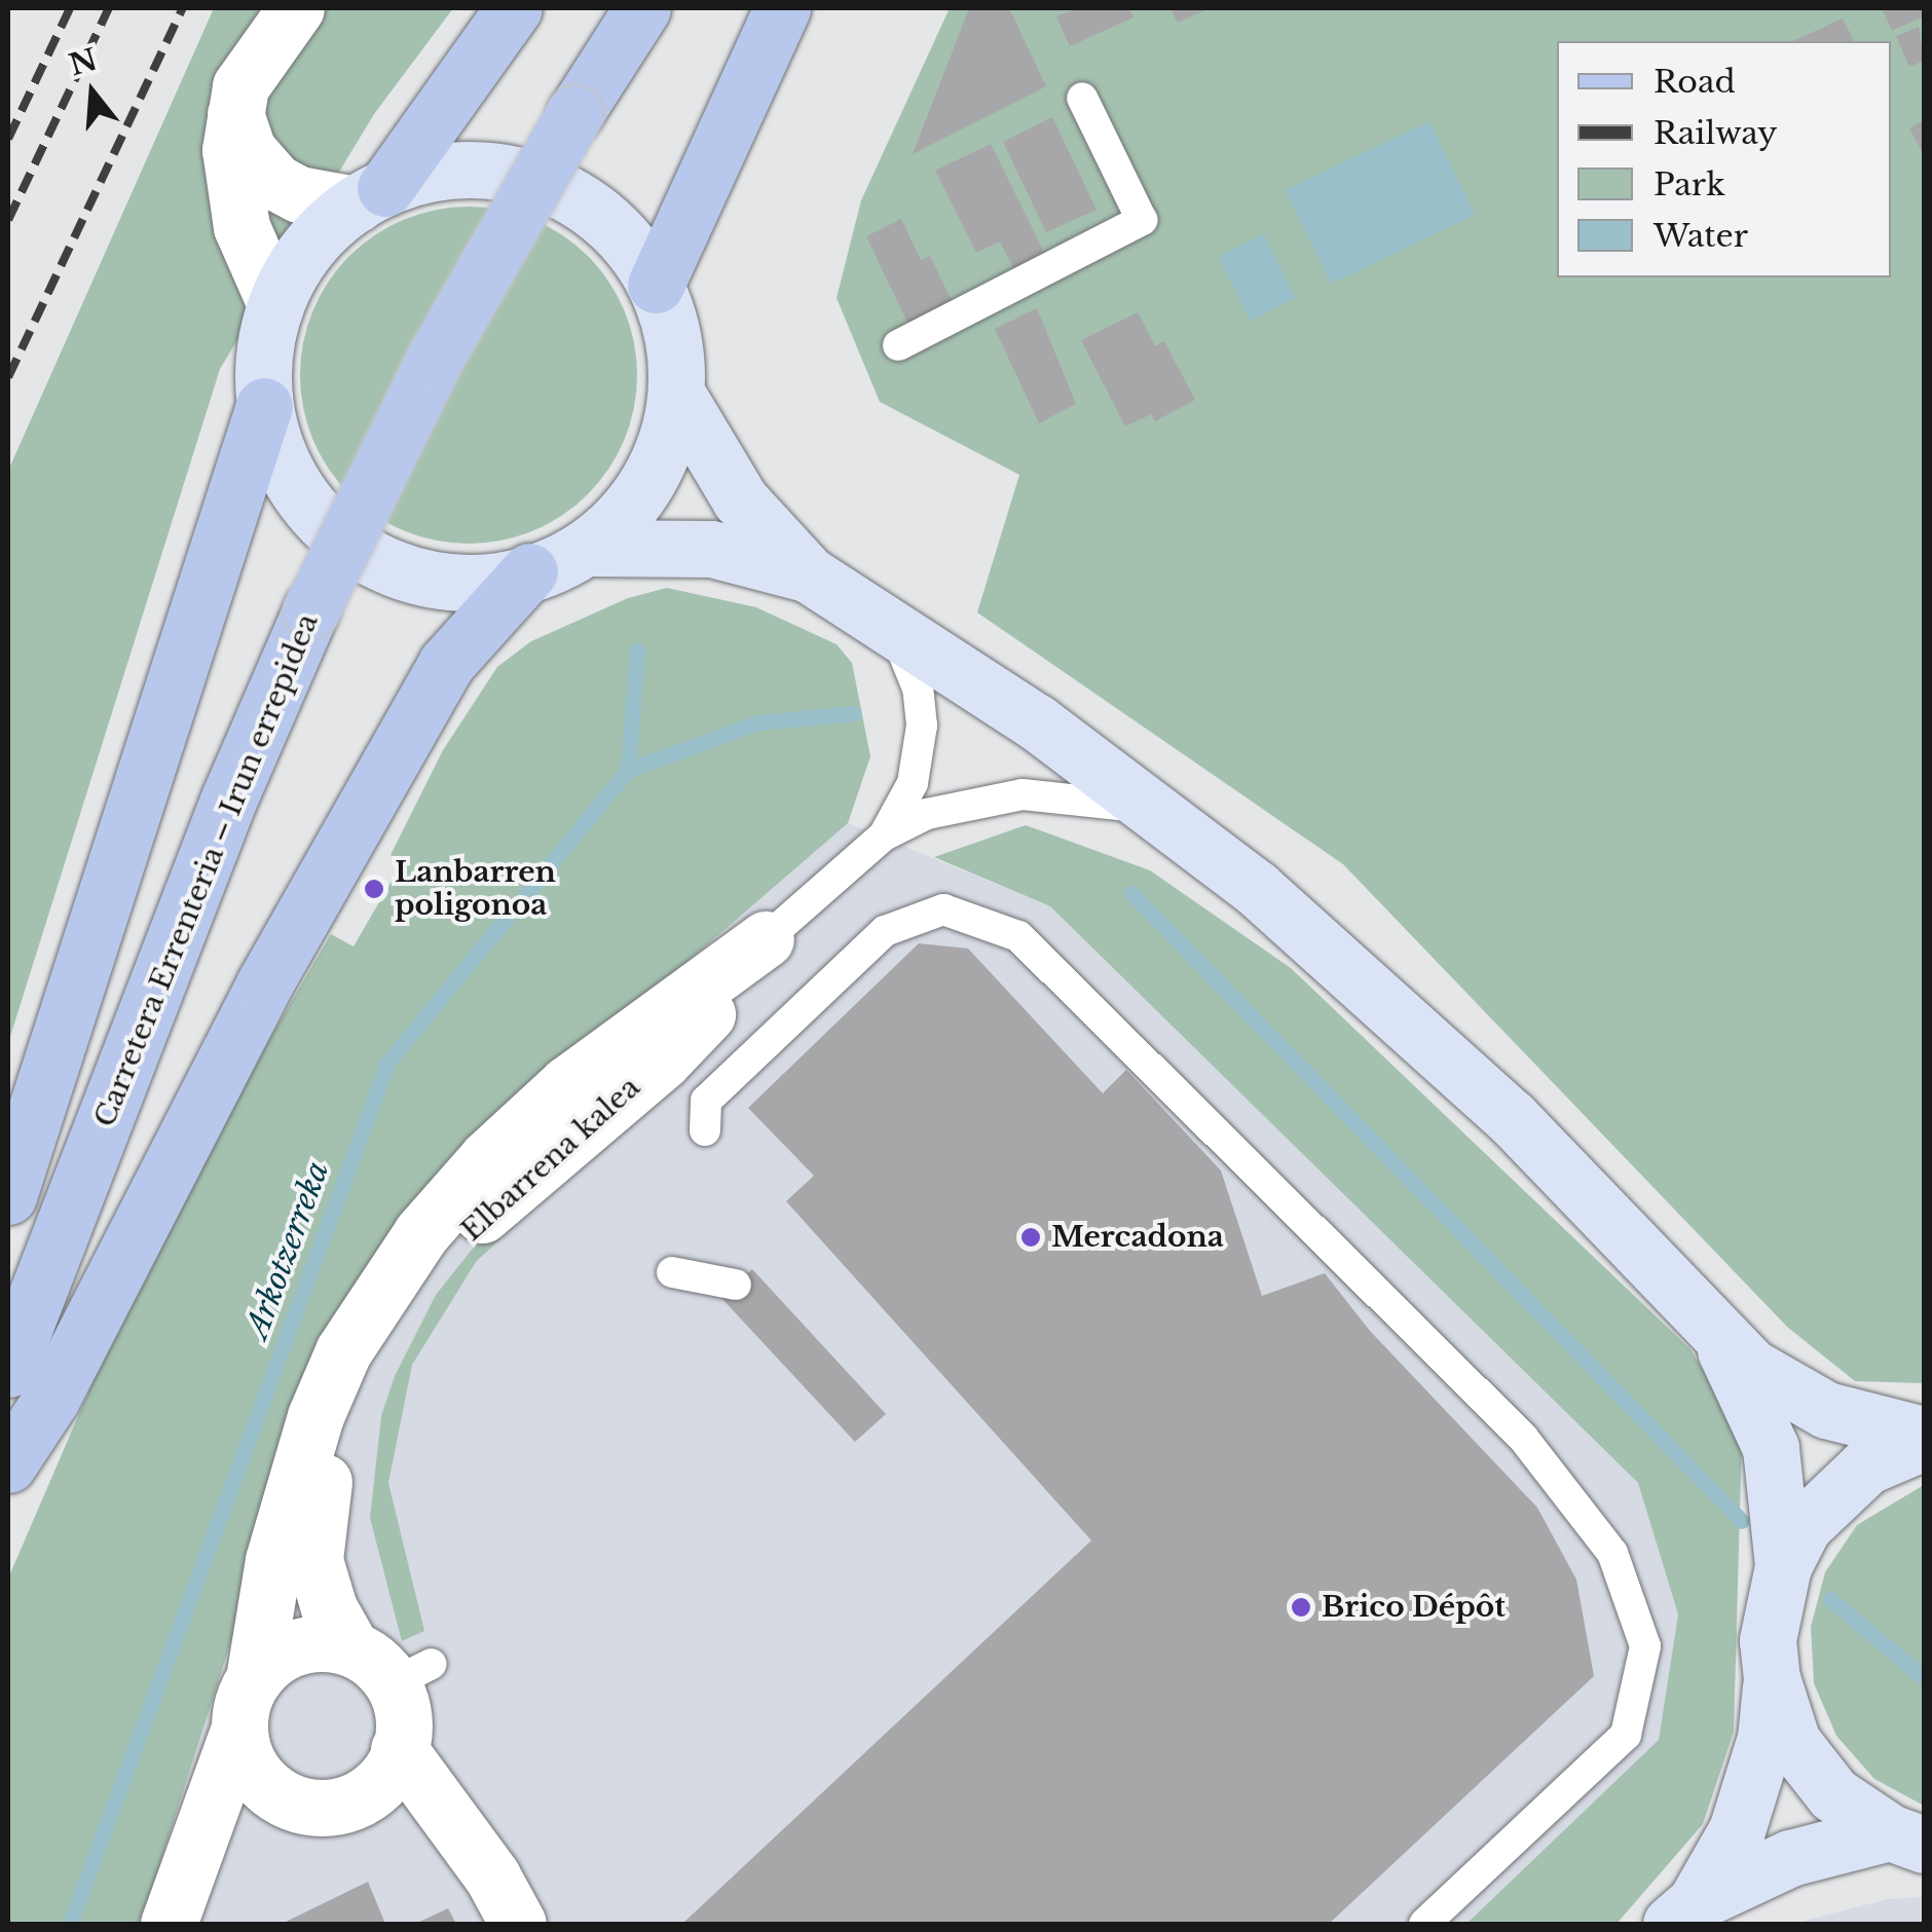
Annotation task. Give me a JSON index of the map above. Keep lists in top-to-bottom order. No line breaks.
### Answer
{"streets":{"main road":["Carretera Errenteria – Irun errepidea"],"street":["Elbarrena kalea"]},"water":["Arkotzerreka"],"places":["Lanbarren poligonoa","Mercadona","Brico Dépôt"],"legend":["Road","Railway","Park","Water"],"north":"top"}
